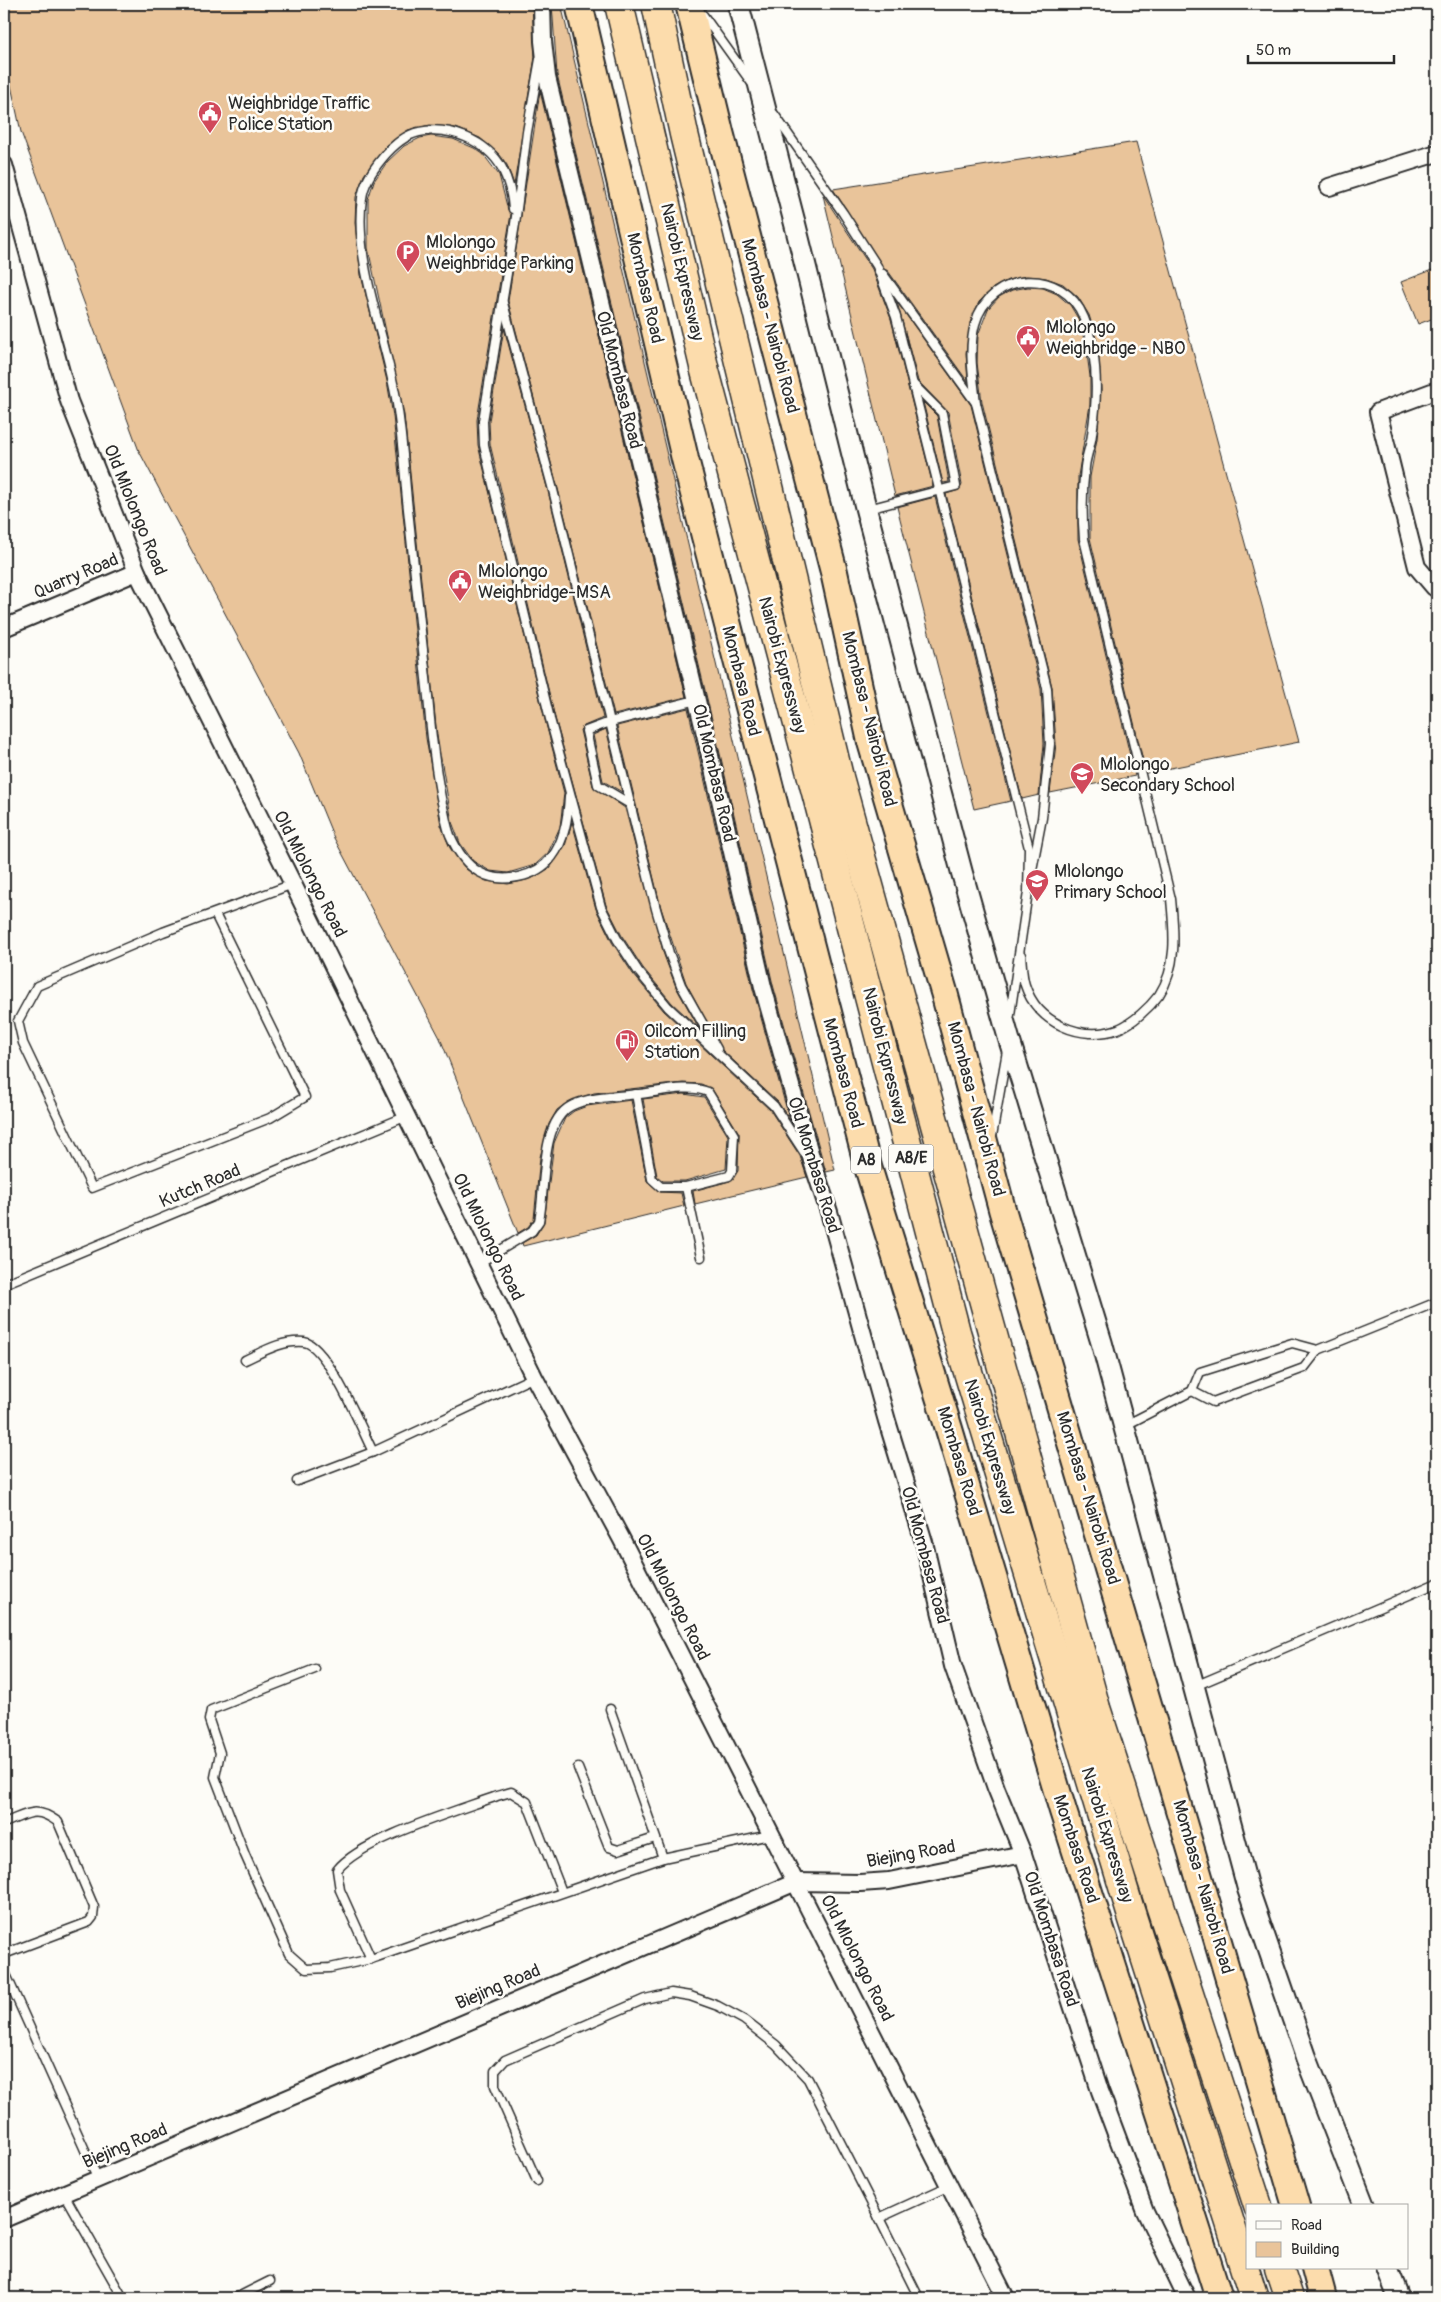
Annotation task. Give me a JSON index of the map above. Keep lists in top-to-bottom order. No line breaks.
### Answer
{"streets":{"highway":["Nairobi Expressway","Mombasa Road","Mombasa - Nairobi Road","A8/E","A8"],"street":["Old Mombasa Road","Old Mlolongo Road","Quarry Road","Biejing Road"],"lane":["Kutch Road"]},"crossings":[["Old Mombasa Road","Biejing Road"],["Old Mlolongo Road","Quarry Road"],["Old Mlolongo Road","Kutch Road"],["Old Mlolongo Road","Biejing Road"]],"places":{"public building":["Weighbridge Traffic Police Station","Mlolongo Weighbridge - NBO","Mlolongo Weighbridge-MSA"],"parking":["Mlolongo Weighbridge Parking"],"school or university":["Mlolongo Secondary School","Mlolongo Primary School"],"fuel station":["Oilcom Filling Station"]},"legend":["Road","Building"],"scale_bar":"50 m"}
